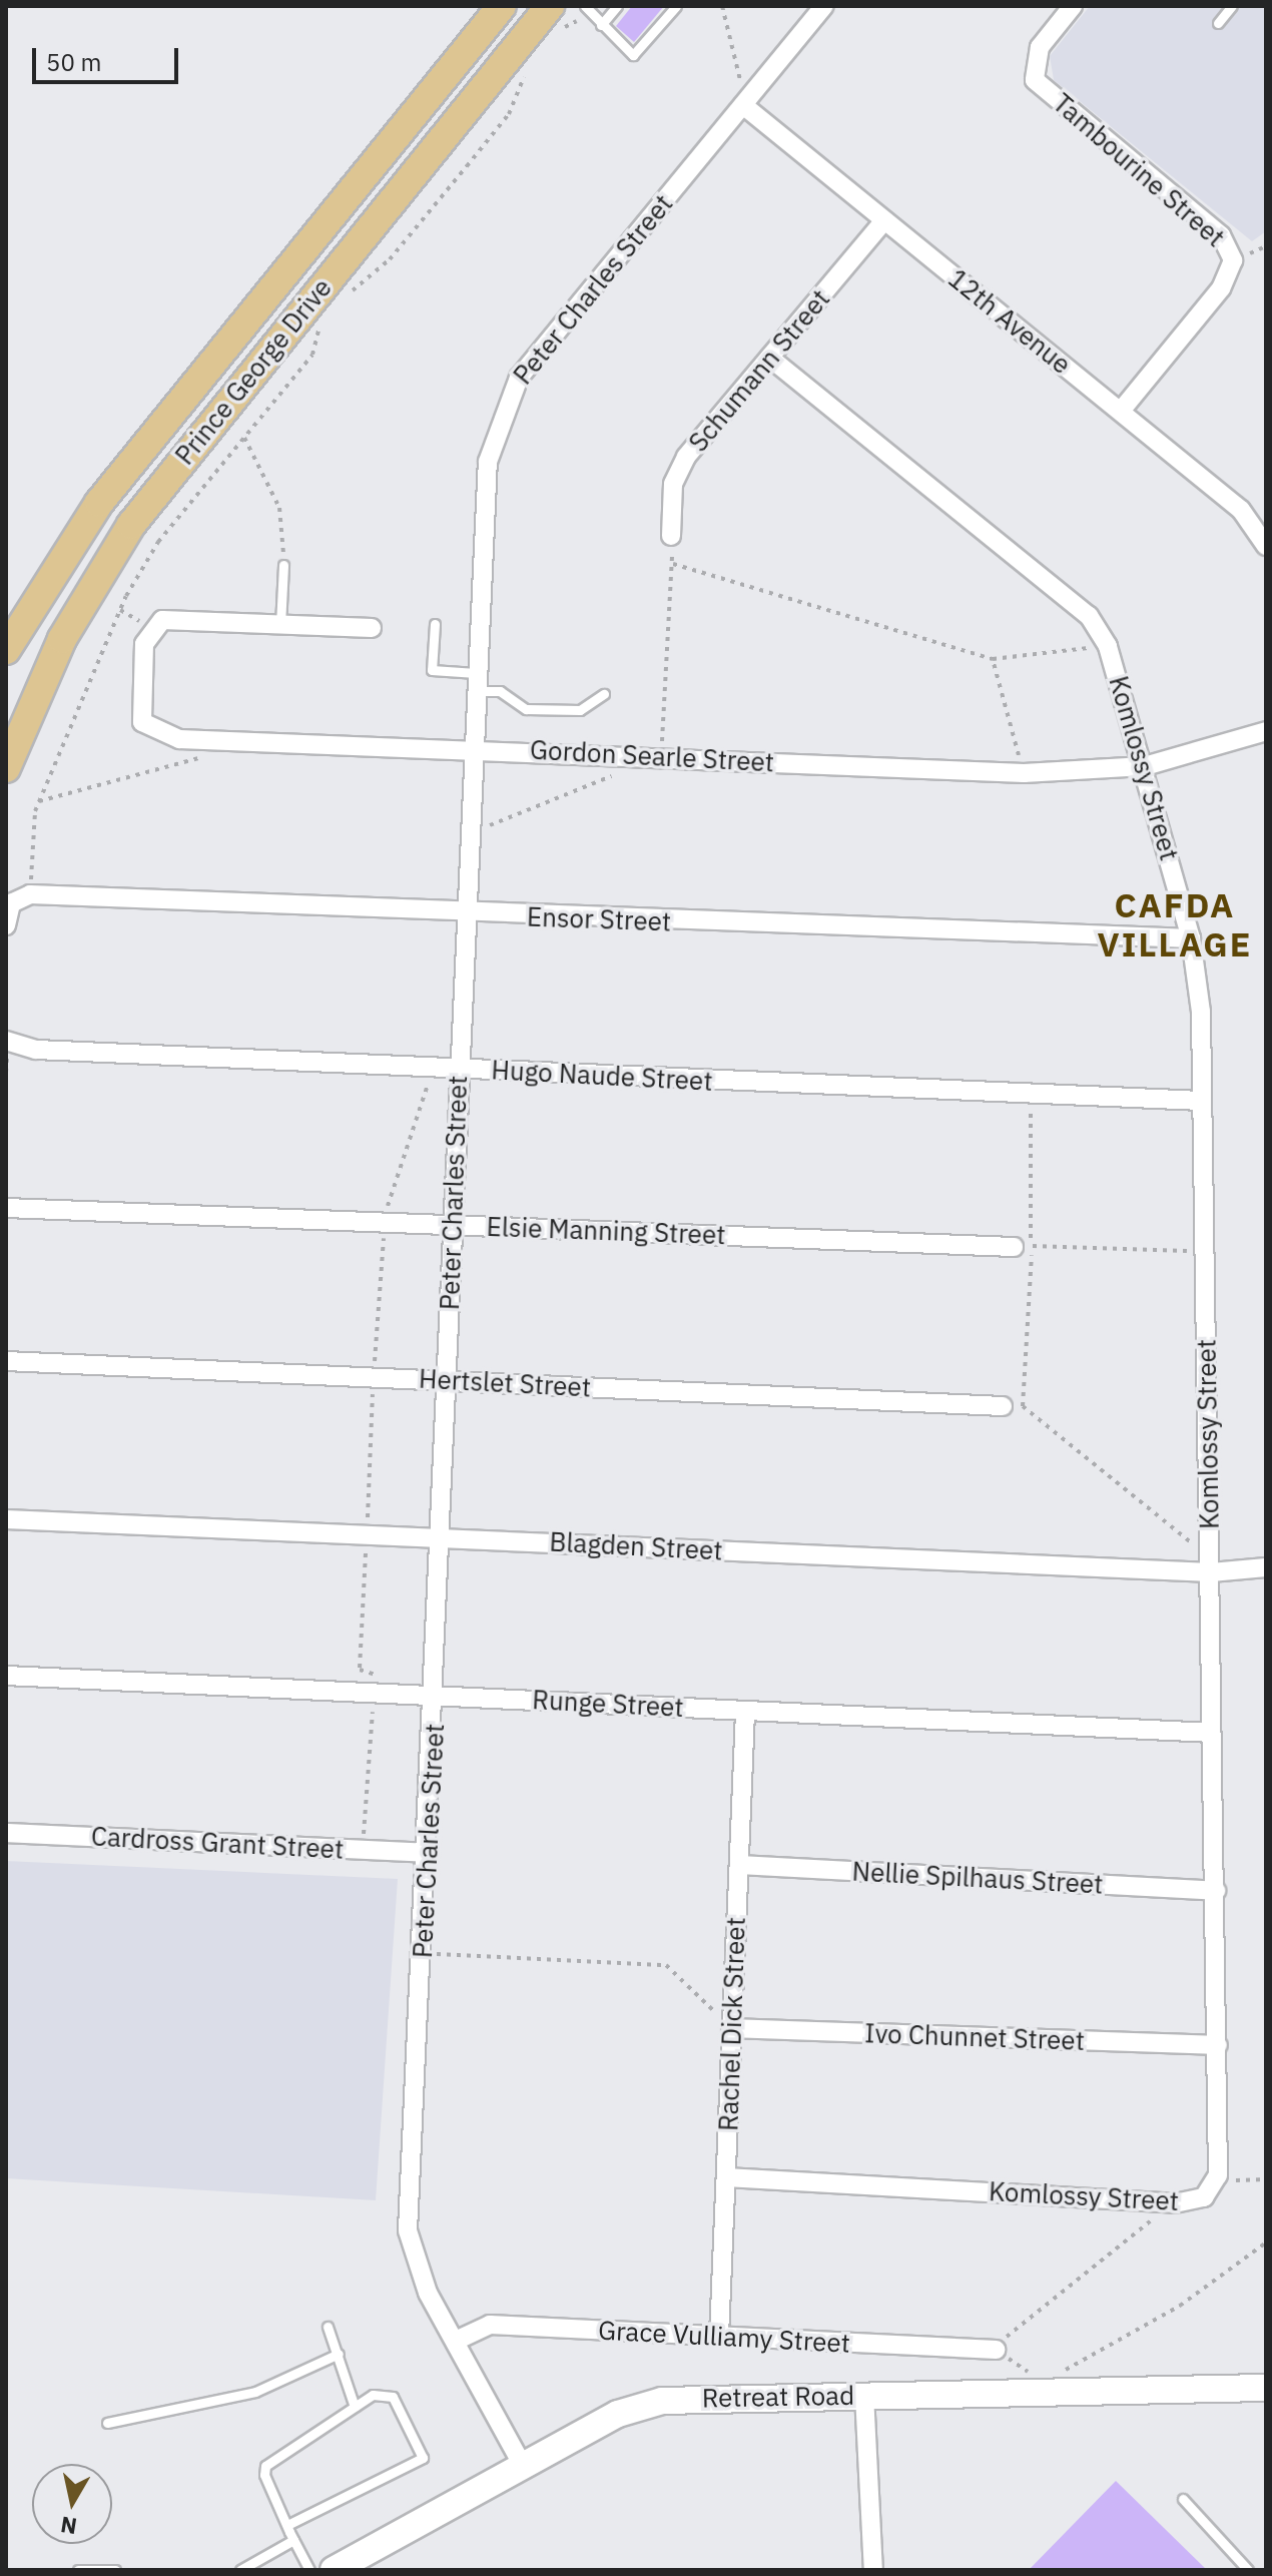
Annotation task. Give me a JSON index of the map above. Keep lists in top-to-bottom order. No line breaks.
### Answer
{"streets":{"main road":["Prince George Drive","Retreat Road"],"street":["Tambourine Street","Peter Charles Street","12th Avenue","Schumann Street","Gordon Searle Street","Komlossy Street","Ensor Street","Hugo Naude Street","Elsie Manning Street","Hertslet Street","Blagden Street","Runge Street","Cardross Grant Street","Nellie Spilhaus Street","Rachel Dick Street","Ivo Chunnet Street","Grace Vulliamy Street"]},"crossings":[["Tambourine Street","12th Avenue"],["Peter Charles Street","12th Avenue"],["Peter Charles Street","Gordon Searle Street"],["Peter Charles Street","Ensor Street"],["Peter Charles Street","Hugo Naude Street"],["Peter Charles Street","Elsie Manning Street"],["Peter Charles Street","Hertslet Street"],["Peter Charles Street","Blagden Street"],["Peter Charles Street","Runge Street"],["Peter Charles Street","Cardross Grant Street"],["Peter Charles Street","Grace Vulliamy Street"],["Peter Charles Street","Retreat Road"],["12th Avenue","Schumann Street"],["Schumann Street","Komlossy Street"],["Gordon Searle Street","Komlossy Street"],["Komlossy Street","Ensor Street"],["Komlossy Street","Hugo Naude Street"],["Komlossy Street","Blagden Street"],["Komlossy Street","Runge Street"],["Komlossy Street","Nellie Spilhaus Street"],["Komlossy Street","Rachel Dick Street"],["Komlossy Street","Ivo Chunnet Street"],["Runge Street","Rachel Dick Street"],["Nellie Spilhaus Street","Rachel Dick Street"],["Rachel Dick Street","Ivo Chunnet Street"],["Rachel Dick Street","Grace Vulliamy Street"]],"districts":["CAFDA VILLAGE"],"scale_bar":"50 m","north":"bottom"}
